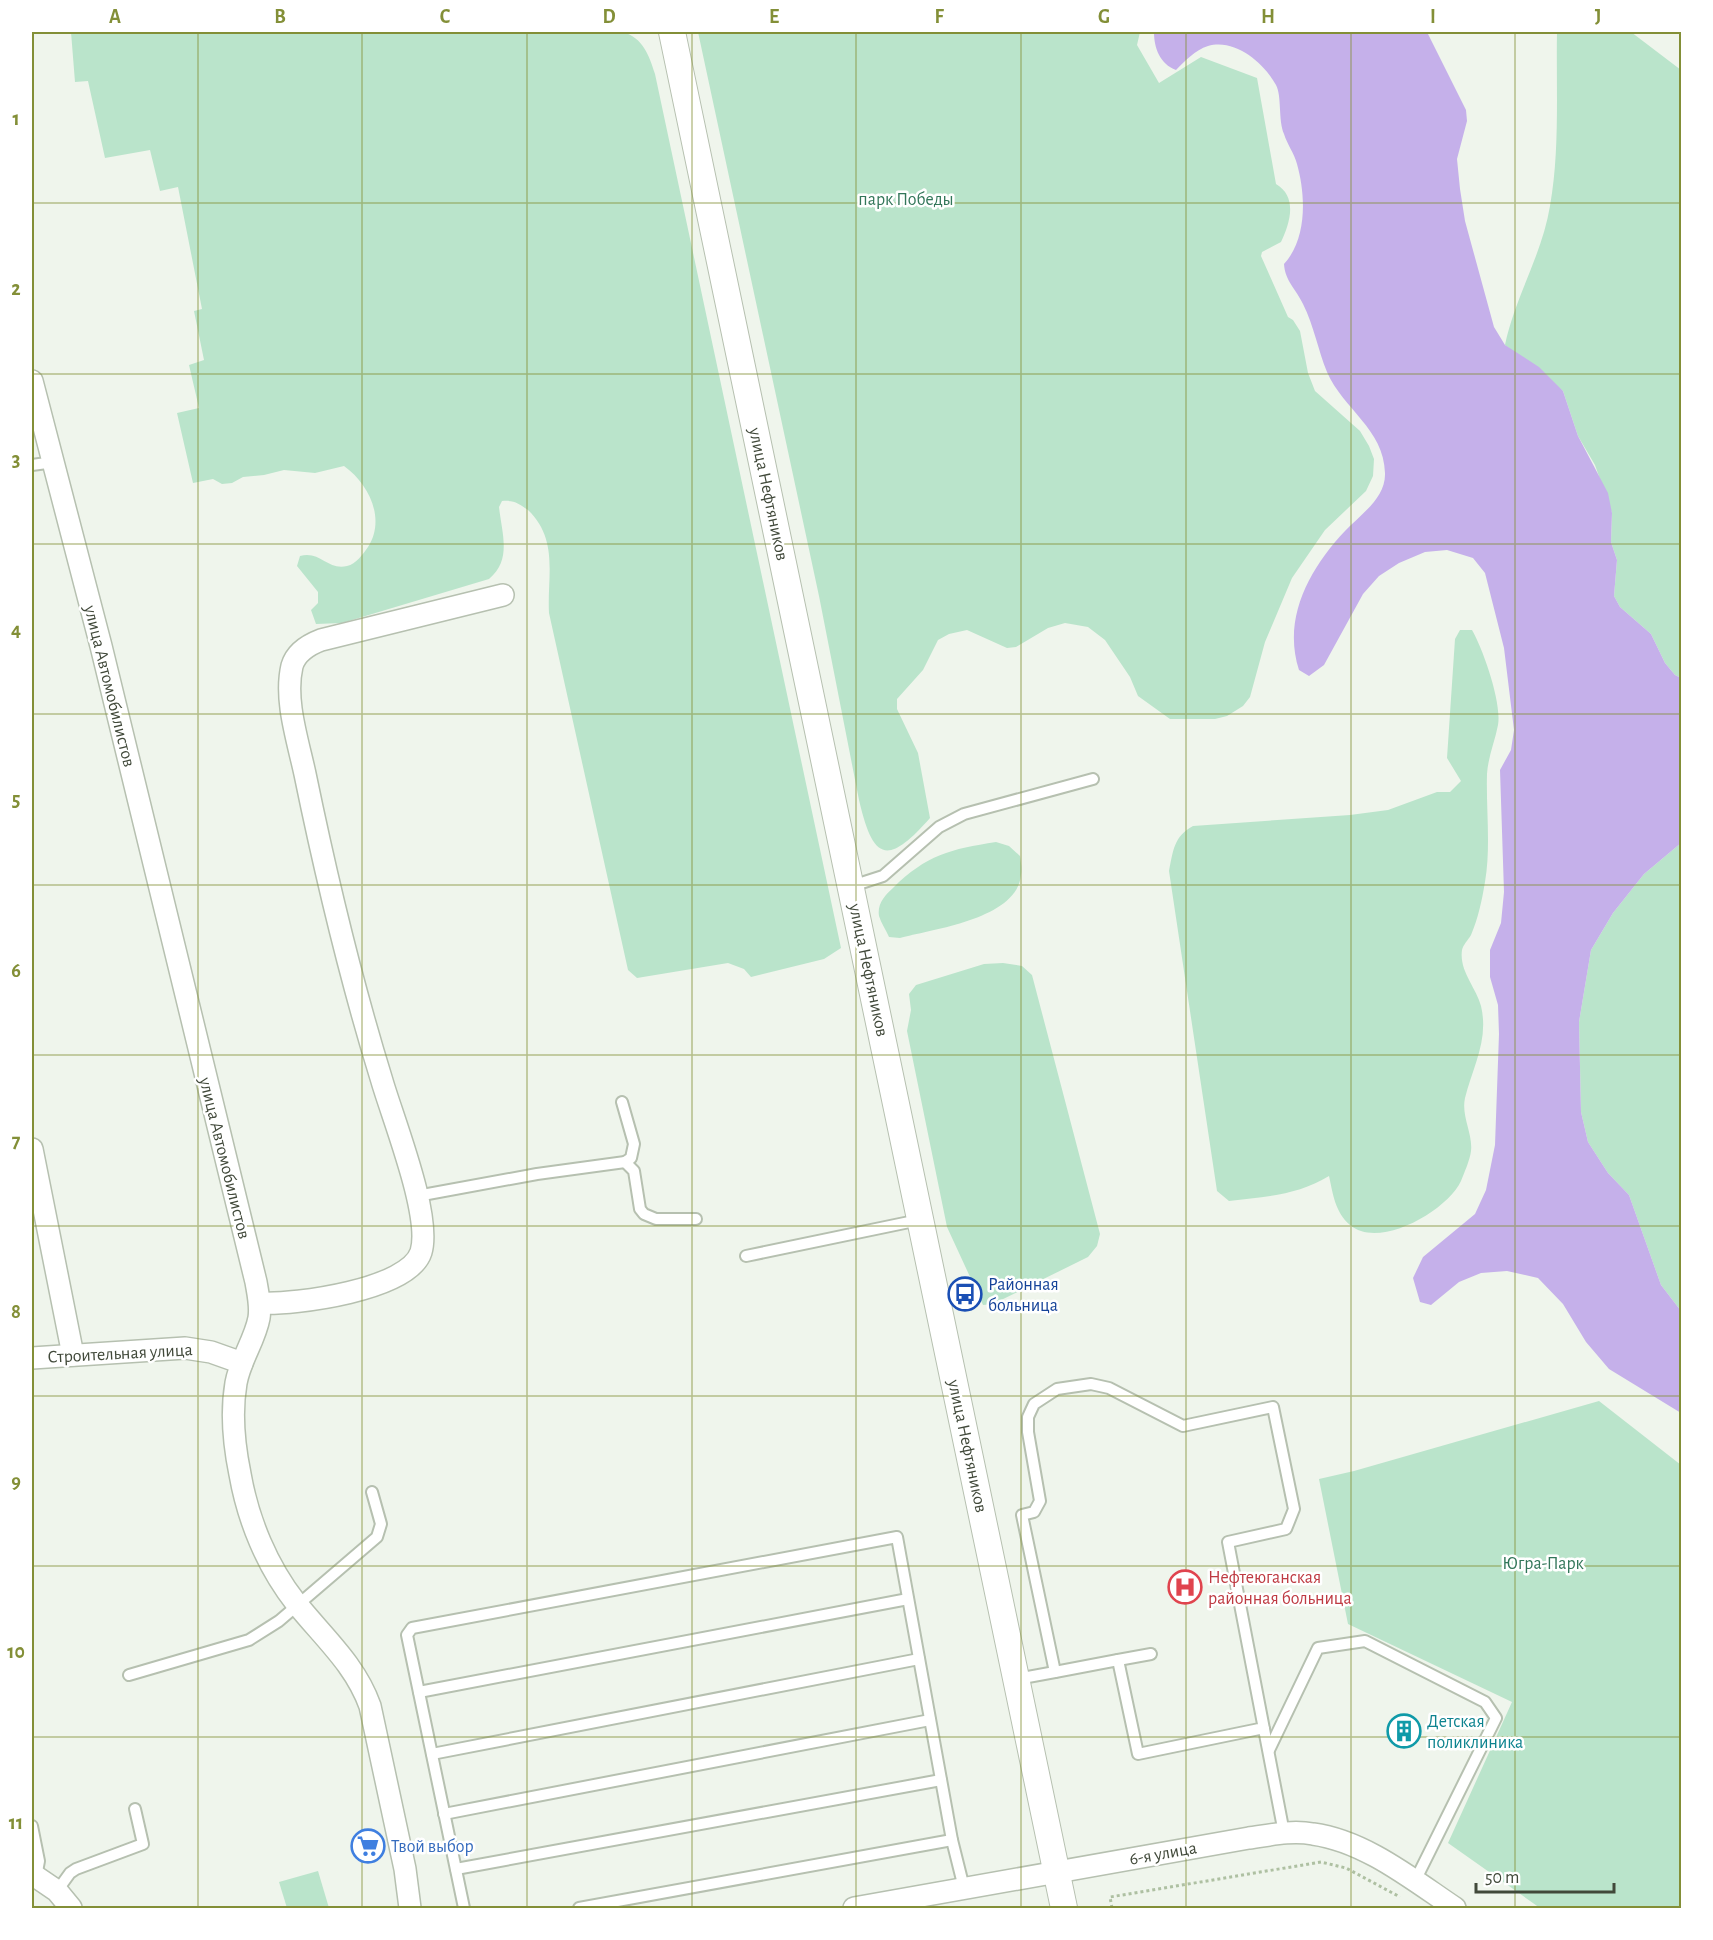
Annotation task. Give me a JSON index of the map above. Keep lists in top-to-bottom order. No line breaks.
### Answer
{"streets":{"street":["улица Нефтяников","улица Автомобилистов","Строительная улица","6-я улица"]},"crossings":[["улица Нефтяников","6-я улица"],["улица Автомобилистов","Строительная улица"]],"parks":["парк Победы","Югра-Парк"],"places":{"bus stop":["Районная больница"],"hospital":["Нефтеюганская районная больница"],"building":["Детская поликлиника"],"supermarket":["Твой выбор"]},"scale_bar":"50 m","grid":{"columns":["A","B","C","D","E","F","G","H","I","J"],"rows":["1","2","3","4","5","6","7","8","9","10","11"]}}
